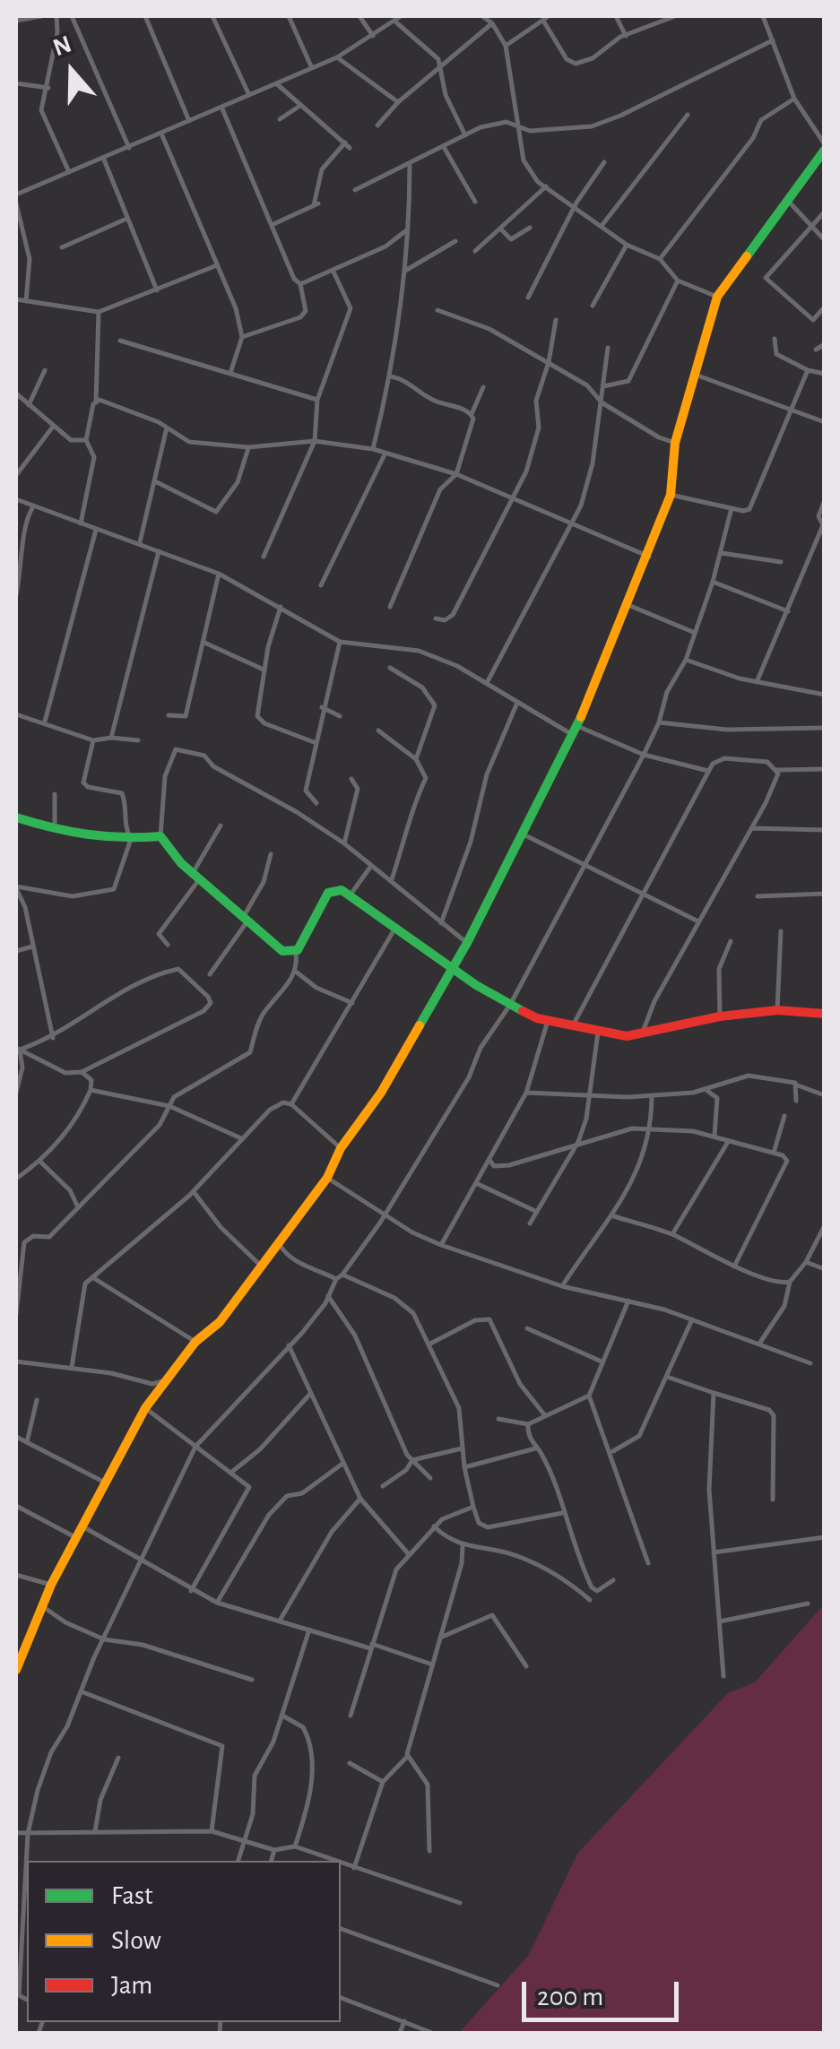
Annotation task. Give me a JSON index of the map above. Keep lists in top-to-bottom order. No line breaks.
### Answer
{"legend":["Fast","Slow","Jam"],"scale_bar":"200 m","north":"top"}
